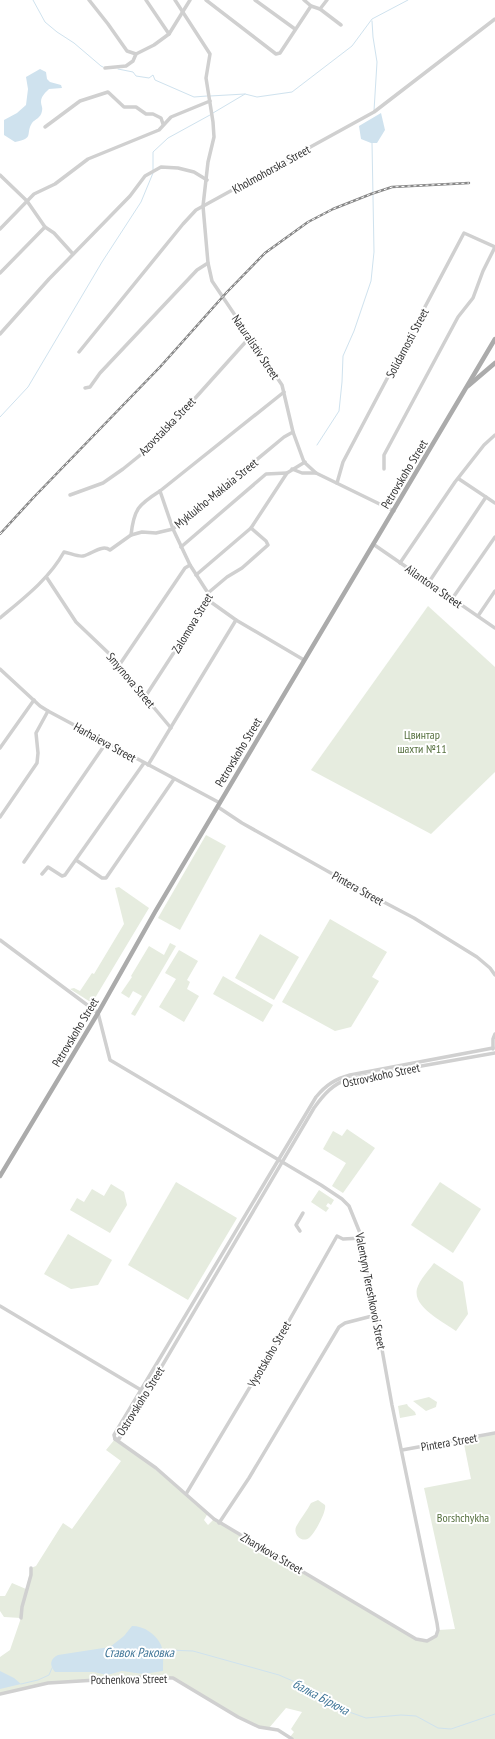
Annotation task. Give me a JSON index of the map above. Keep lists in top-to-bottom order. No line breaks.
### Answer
{"streets":{"main road":["Petrovskoho Street"],"street":["Kholmohorska Street","Solidarnosti Street","Naturalistiv Street","Azovstalska Street","Myklukho-Maklaia Street","Ailantova Street","Zalomova Street","Smyrnova Street","Harhaieva Street","Pintera Street","Ostrovskoho Street","Valentyny Tereshkovoi Street","Vysotskoho Street","Zharykova Street","Pochenkova Street"]},"crossings":[["Kholmohorska Street","Naturalistiv Street"],["Solidarnosti Street","Naturalistiv Street"],["Naturalistiv Street","Azovstalska Street"],["Naturalistiv Street","Petrovskoho Street"],["Naturalistiv Street","Myklukho-Maklaia Street"],["Petrovskoho Street","Ailantova Street"],["Petrovskoho Street","Harhaieva Street"],["Petrovskoho Street","Pintera Street"],["Petrovskoho Street","Valentyny Tereshkovoi Street"],["Zalomova Street","Smyrnova Street"],["Harhaieva Street","Pintera Street"],["Pintera Street","Valentyny Tereshkovoi Street"],["Ostrovskoho Street","Valentyny Tereshkovoi Street"],["Ostrovskoho Street","Zharykova Street"],["Valentyny Tereshkovoi Street","Vysotskoho Street"],["Valentyny Tereshkovoi Street","Zharykova Street"],["Vysotskoho Street","Zharykova Street"]],"water":["Ставок Раковка","балка Бірюча"],"parks":["Цвинтар шахти №11","Borshchykha"]}
